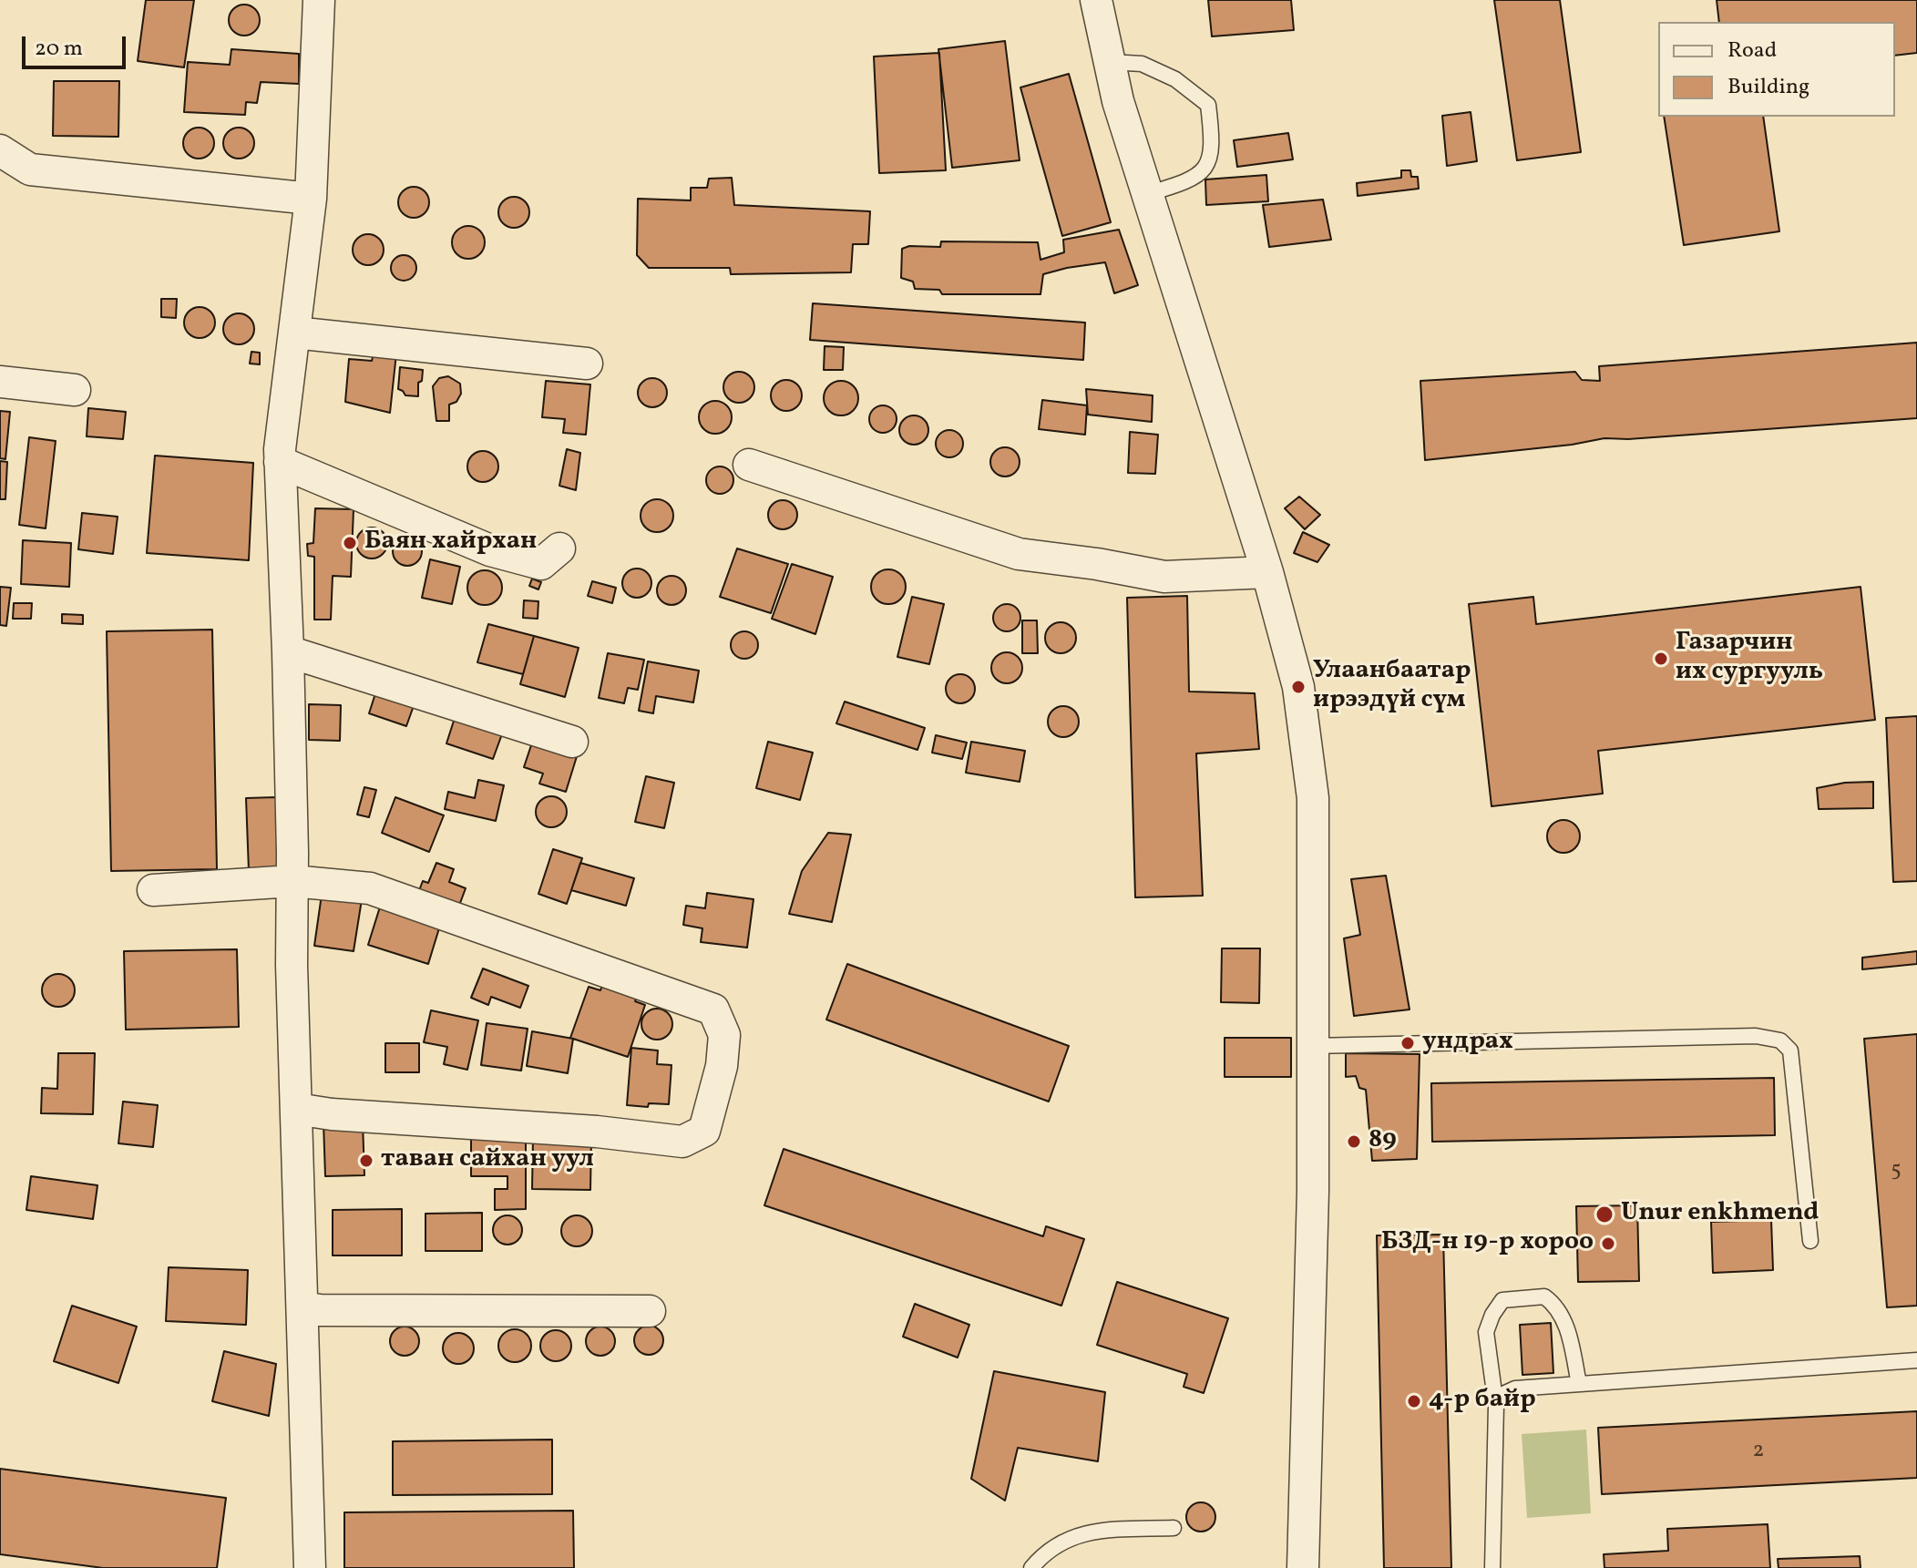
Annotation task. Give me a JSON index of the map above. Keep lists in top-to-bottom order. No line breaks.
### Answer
{"places":["Баян хайрхан","Газарчин их сургууль","Улаанбаатар ирээдүй сүм","ундрах","89","таван сайхан уул","Unur enkhmend","БЗД-н 19-р хороо","4-р байр"],"house_numbers":["5","2"],"legend":["Road","Building"],"scale_bar":"20 m"}
